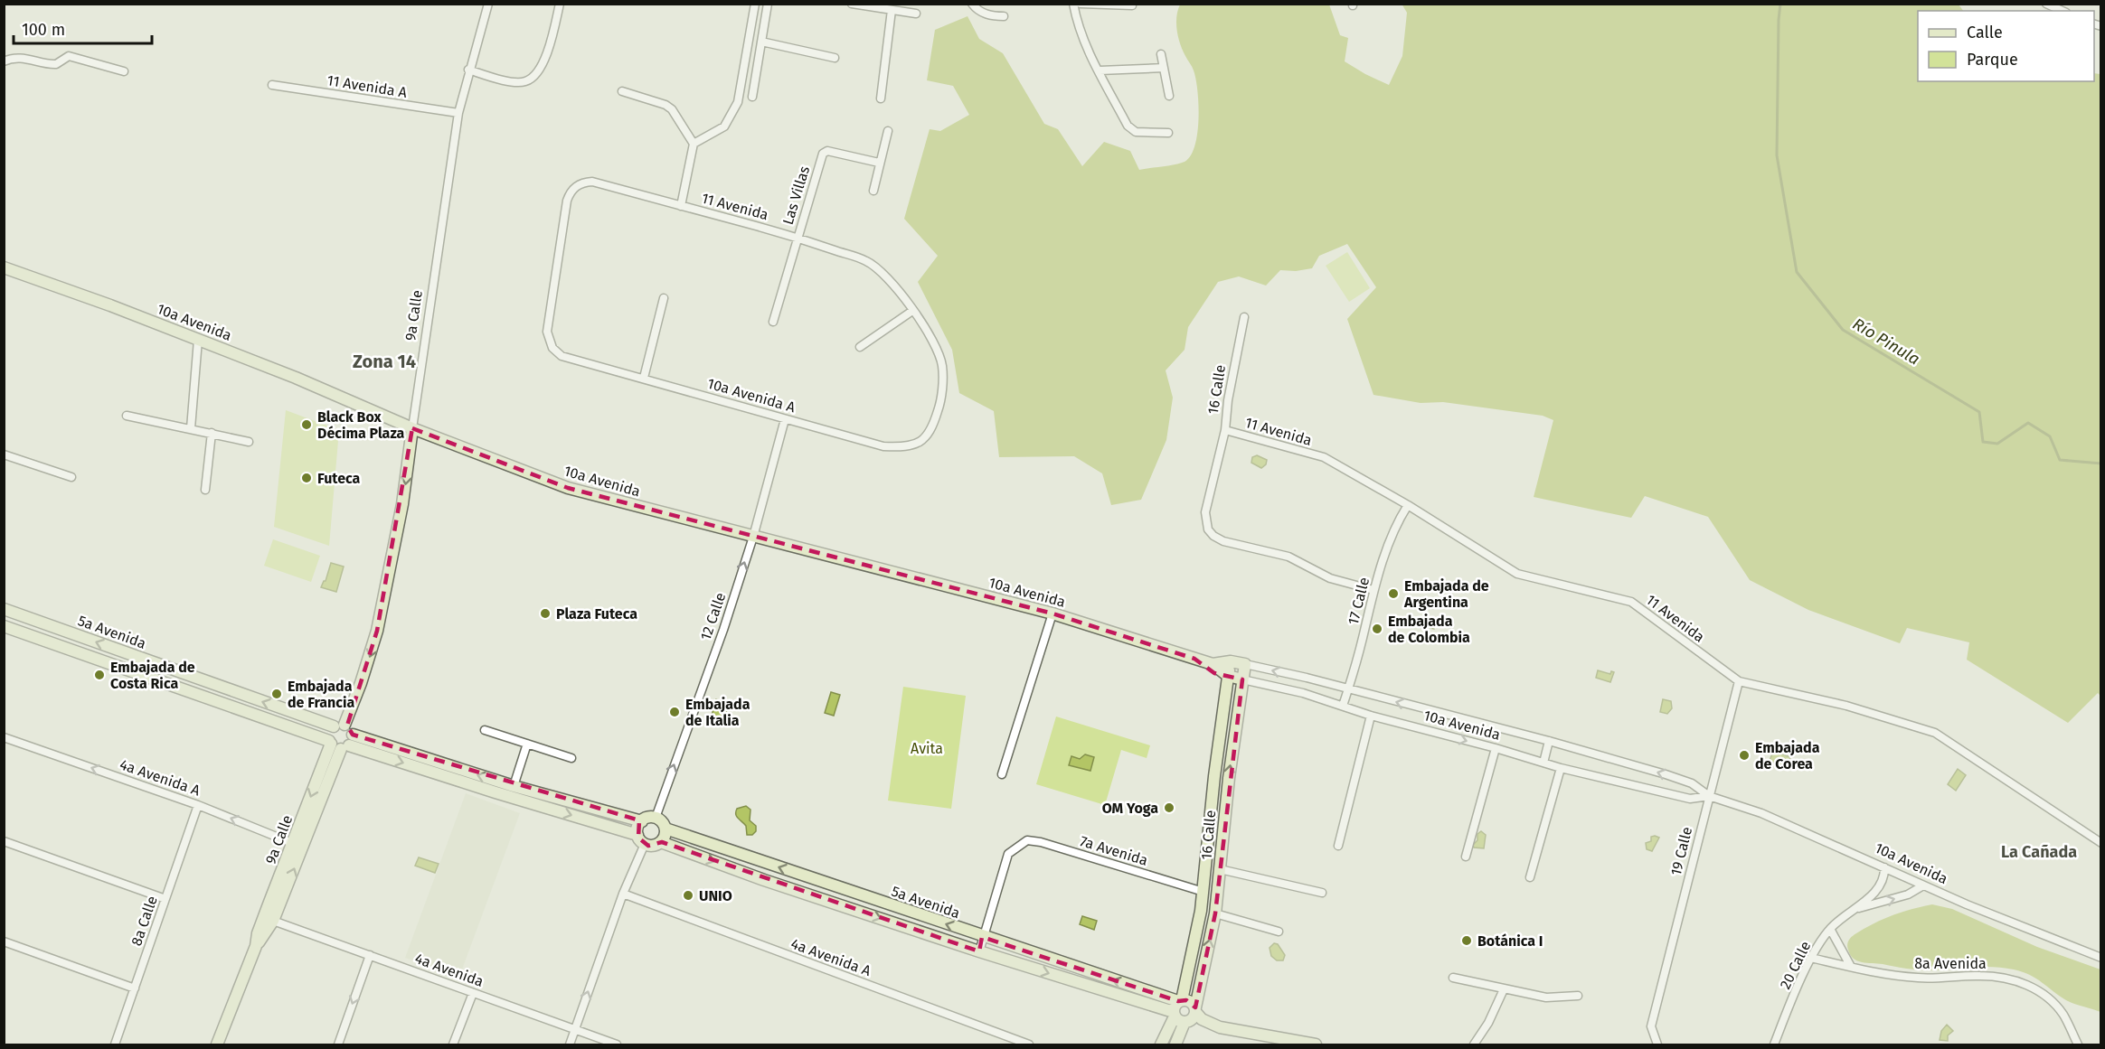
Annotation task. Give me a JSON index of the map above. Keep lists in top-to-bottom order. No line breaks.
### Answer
{"streets":{"street":["11 Avenida A","Las Villas","11 Avenida","9a Calle","10a Avenida","16 Calle","10a Avenida A","17 Calle","12 Calle","5a Avenida","4a Avenida A","7a Avenida","19 Calle","8a Calle","8a Avenida","20 Calle","4a Avenida"]},"crossings":[["11 Avenida A","9a Calle"],["Las Villas","11 Avenida"],["11 Avenida","16 Calle"],["11 Avenida","10a Avenida A"],["11 Avenida","17 Calle"],["11 Avenida","19 Calle"],["9a Calle","10a Avenida"],["9a Calle","5a Avenida"],["9a Calle","4a Avenida A"],["9a Calle","4a Avenida"],["10a Avenida","16 Calle"],["10a Avenida","17 Calle"],["10a Avenida","12 Calle"],["10a Avenida","19 Calle"],["10a Avenida","20 Calle"],["16 Calle","17 Calle"],["16 Calle","5a Avenida"],["16 Calle","7a Avenida"],["10a Avenida A","12 Calle"],["12 Calle","5a Avenida"],["5a Avenida","7a Avenida"],["4a Avenida A","8a Calle"],["8a Avenida","20 Calle"]],"one_way":["12 Calle","4a Avenida A"],"districts":["Zona 14","La Cañada"],"water":["Río Pinula"],"parks":["Avita"],"places":["Black Box Décima Plaza","Futeca","Embajada de Argentina","Plaza Futeca","Embajada de Colombia","Embajada de Costa Rica","Embajada de Francia","Embajada de Italia","Embajada de Corea","OM Yoga","UNIO","Botánica I"],"legend":["Calle","Parque"],"scale_bar":"100 m"}
